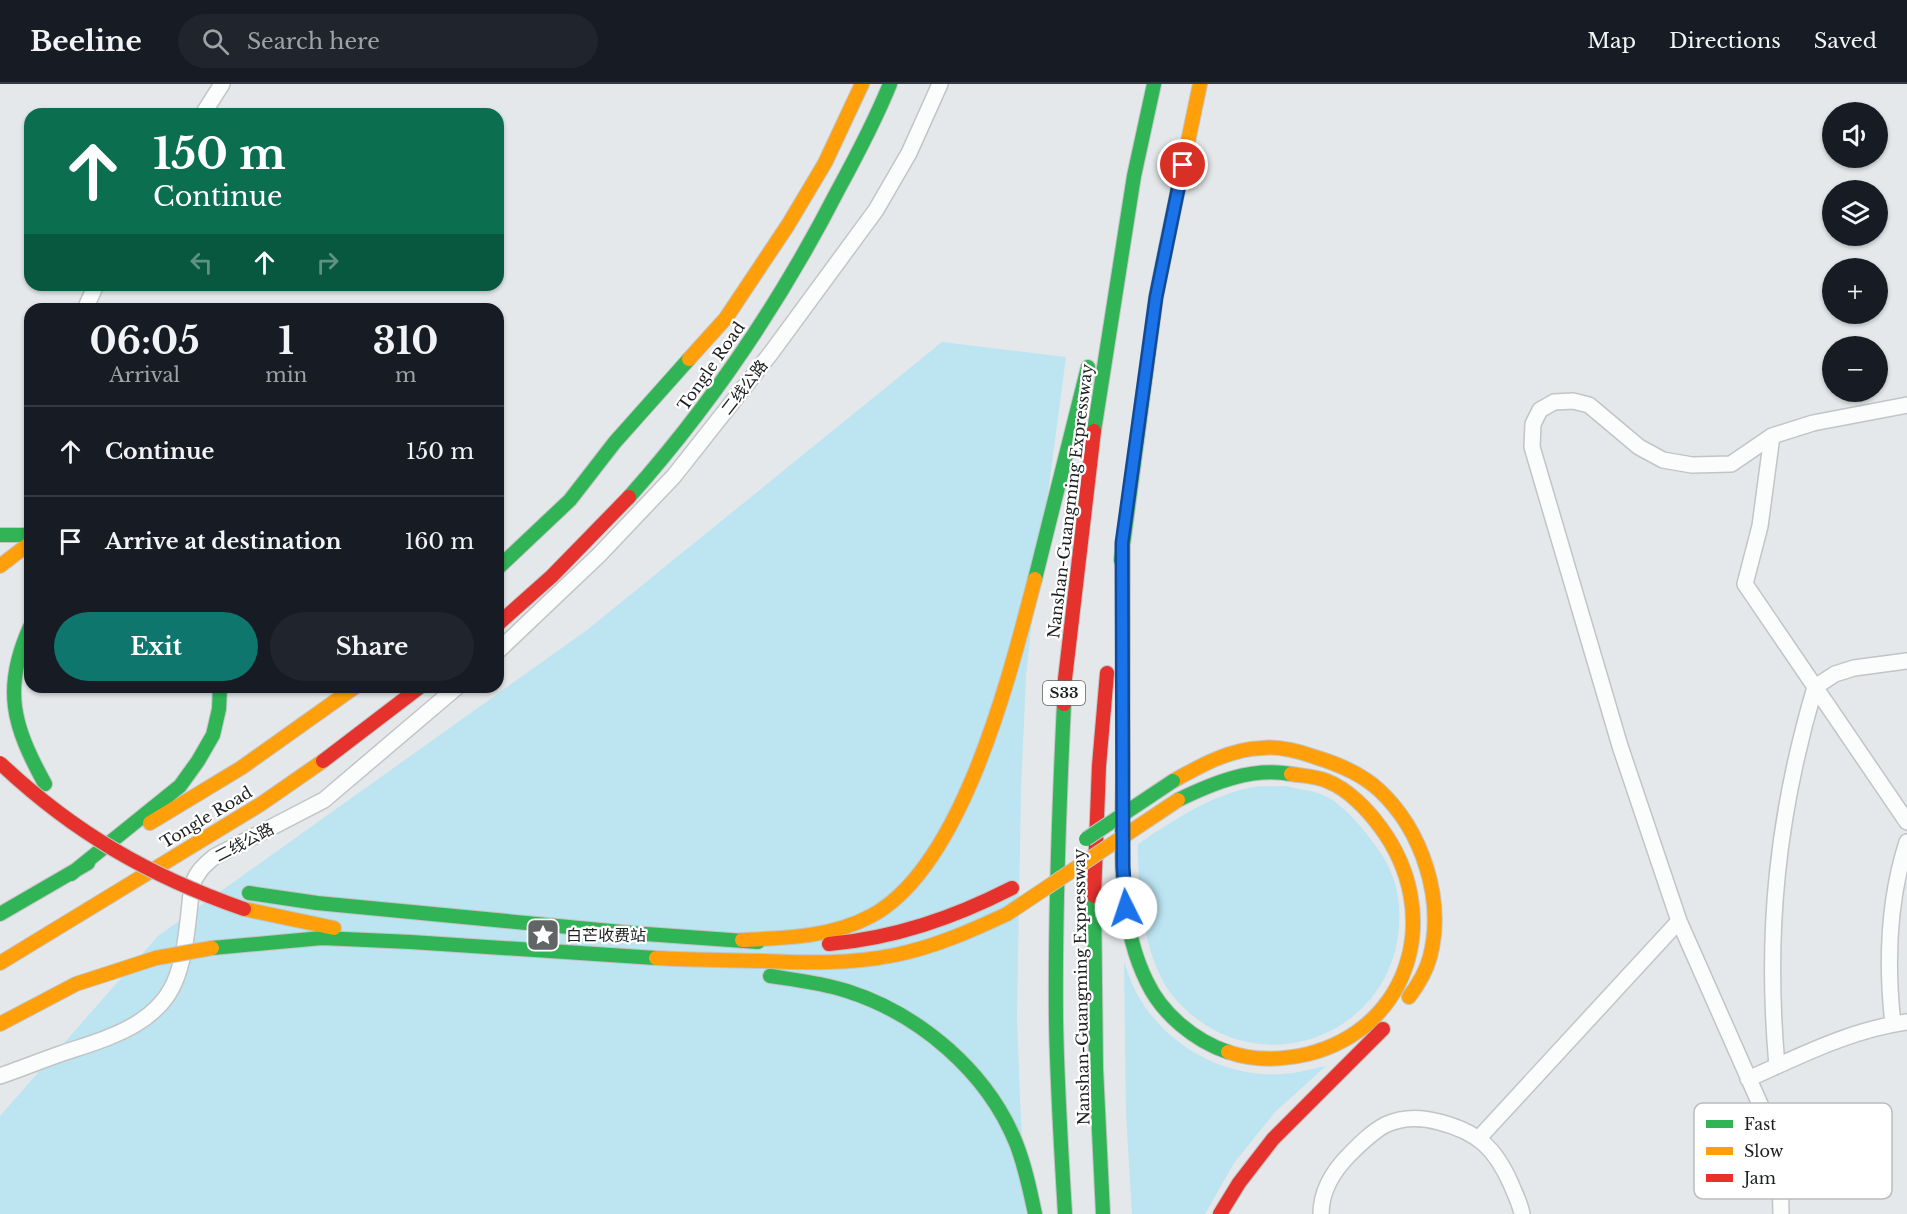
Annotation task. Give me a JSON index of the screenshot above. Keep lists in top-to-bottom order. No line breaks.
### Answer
{"streets":{"main road":["Tongle Road","Nanshan-Guangming Expressway","S33"],"street":["二线公路"]},"places":{"place":["白芒收费站"]},"legend":["Fast","Slow","Jam"],"page":{"header":"Beeline","search":"Search here","nav":["Map","Directions","Saved"],"map_buttons":["+","−"],"turn":["150 m","Continue"],"eta":["06:05","Arrival","1","min","310","m"],"list":[{"name":"Continue","value":"150 m"},{"name":"Arrive at destination","value":"160 m"}],"buttons":["Exit","Share"]}}
